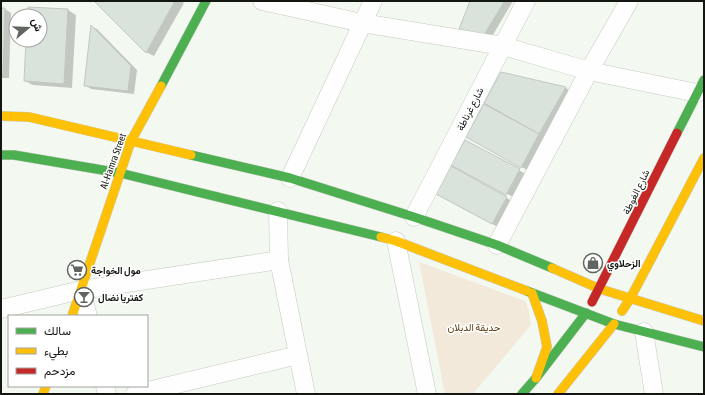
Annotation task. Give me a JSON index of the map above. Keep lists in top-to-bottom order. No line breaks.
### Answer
{"streets":{"main road":["Al-Hamra Street","شارع الغوطة"],"street":["شارع غرناطة"]},"parks":["حديقة الدبلان"],"places":{"shop":["الزحلاوي"],"supermarket":["مول الخواجة"],"bar":["كفتريا نضال"]},"legend":["سالك","بطيء","مزدحم"],"north":"right"}
